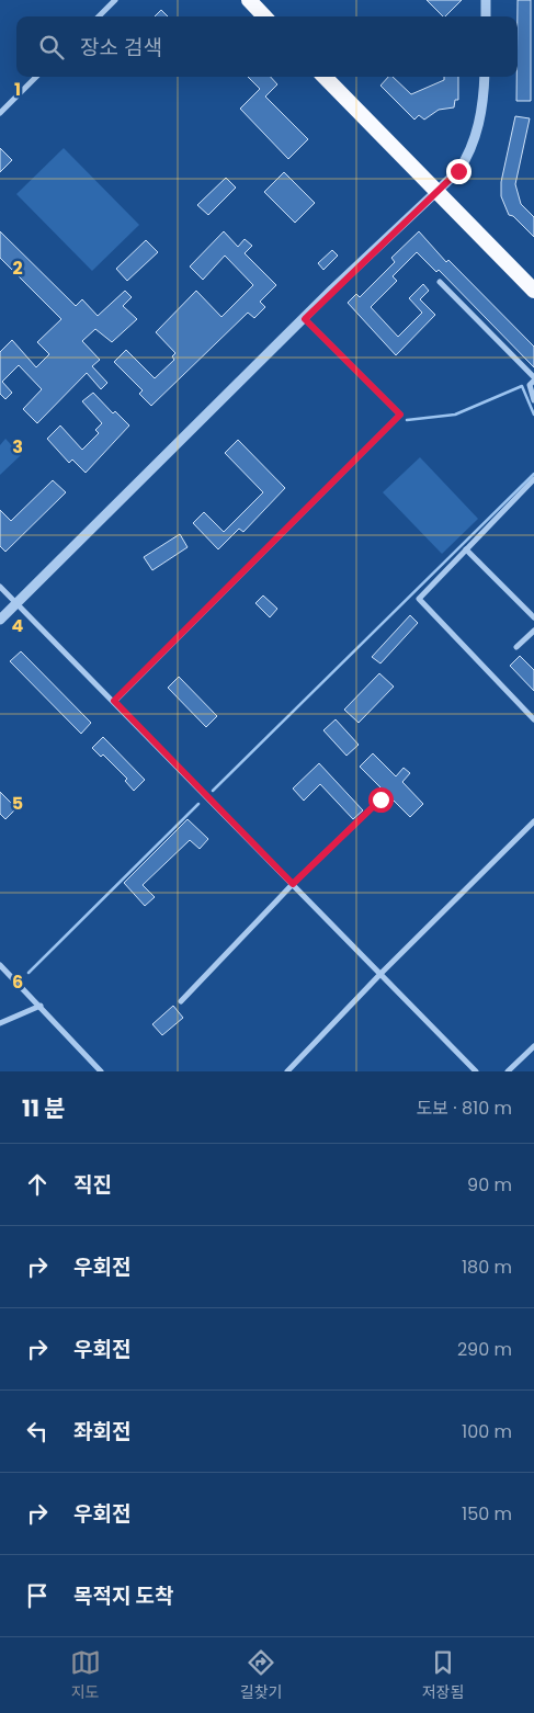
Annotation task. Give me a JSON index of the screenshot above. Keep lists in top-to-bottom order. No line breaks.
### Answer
{"page":{"search":"장소 검색","heading":["11 분","도보 · 810 m"],"list":[["직진","90 m"],["우회전","180 m"],["우회전","290 m"],["좌회전","100 m"],["우회전","150 m"],"목적지 도착"],"nav":["지도","길찾기","저장됨"]},"grid":{"rows":["1","2","3","4","5","6"]}}
